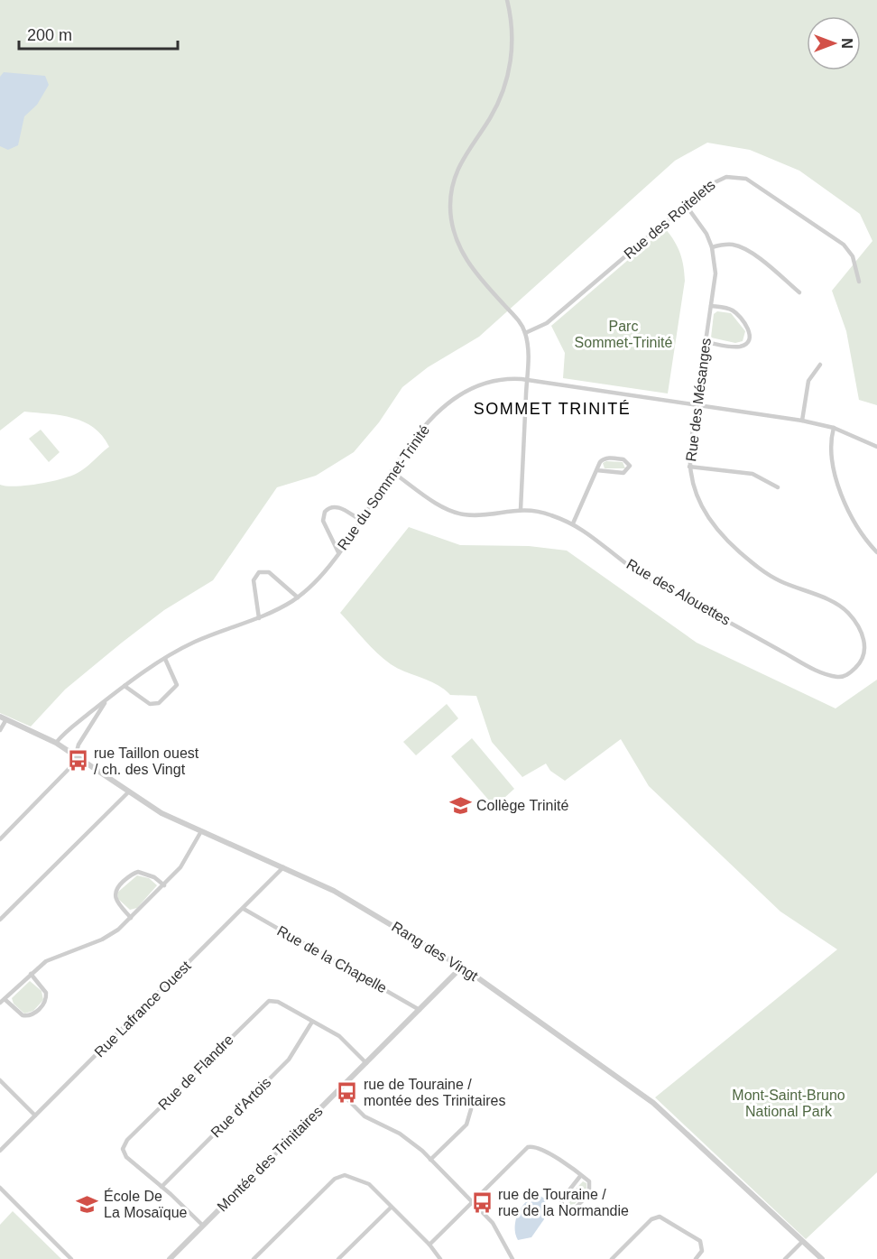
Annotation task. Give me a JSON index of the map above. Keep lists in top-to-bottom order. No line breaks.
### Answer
{"streets":{"street":["Rue des Roitelets","Rue des Mésanges","Rue du Sommet-Trinité","Rue des Alouettes","Rang des Vingt","Rue de la Chapelle","Rue Lafrance Ouest","Rue de Flandre","Rue d'Artois","Montée des Trinitaires"]},"crossings":[["Rue des Roitelets","Rue des Mésanges"],["Rue des Mésanges","Rue du Sommet-Trinité"],["Rue des Mésanges","Rue des Alouettes"],["Rue du Sommet-Trinité","Rue des Alouettes"],["Rue du Sommet-Trinité","Rang des Vingt"],["Rang des Vingt","Rue Lafrance Ouest"],["Rang des Vingt","Montée des Trinitaires"],["Rue de la Chapelle","Rue Lafrance Ouest"],["Rue de la Chapelle","Montée des Trinitaires"],["Rue de Flandre","Rue d'Artois"],["Rue de Flandre","Montée des Trinitaires"]],"districts":["SOMMET TRINITÉ"],"parks":["Parc Sommet-Trinité","Mont-Saint-Bruno National Park"],"places":{"bus stop":["rue Taillon ouest / ch. des Vingt","rue de Touraine / montée des Trinitaires","rue de Touraine / rue de la Normandie"],"school or university":["Collège Trinité","École De La Mosaïque"]},"scale_bar":"200 m","north":"right"}
